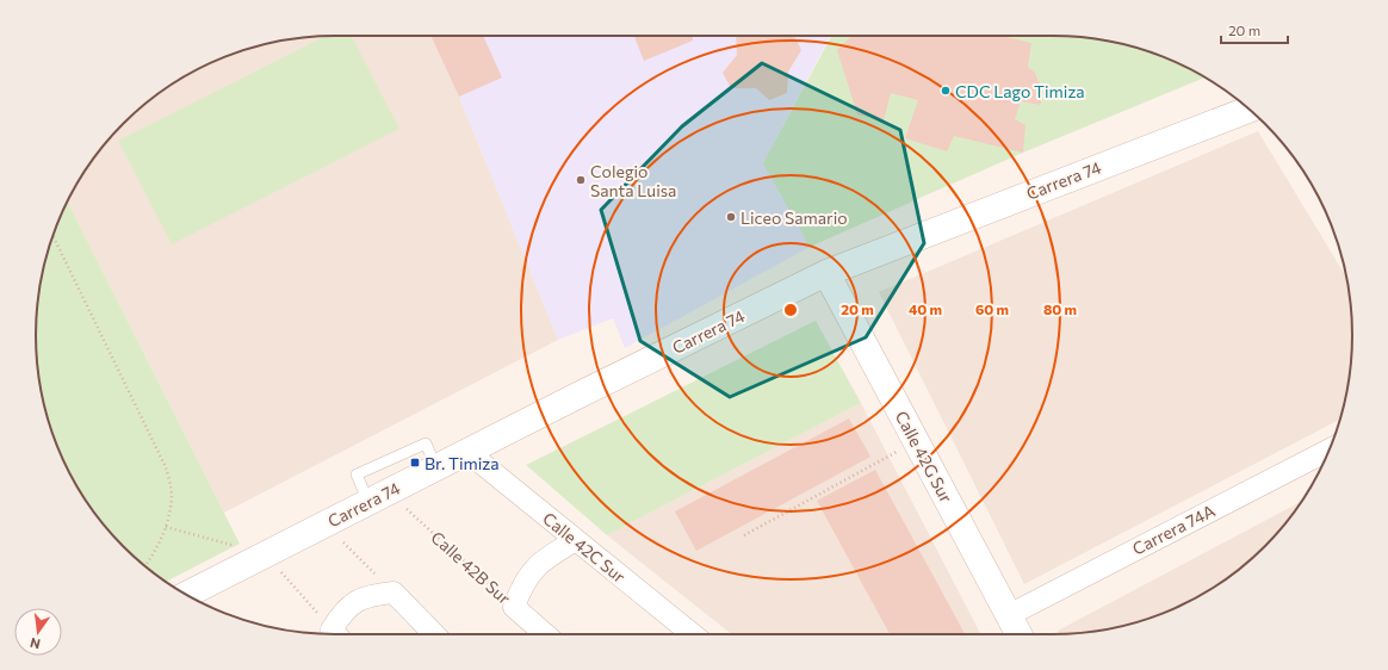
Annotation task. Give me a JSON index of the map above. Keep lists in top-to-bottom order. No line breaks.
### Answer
{"streets":{"street":["Carrera 74","Calle 42G Sur","Carrera 74A","Calle 42C Sur","Calle 42B Sur"]},"crossings":[["Carrera 74","Calle 42G Sur"],["Carrera 74","Calle 42C Sur"],["Carrera 74","Calle 42B Sur"],["Calle 42G Sur","Carrera 74A"]],"places":{"other":["CDC Lago Timiza","Colegio Santa Luisa","Liceo Samario"],"transit":["Br. Timiza"]},"scale_bar":"20 m","north":"bottom","rings":["20 m","40 m","60 m","80 m"]}
